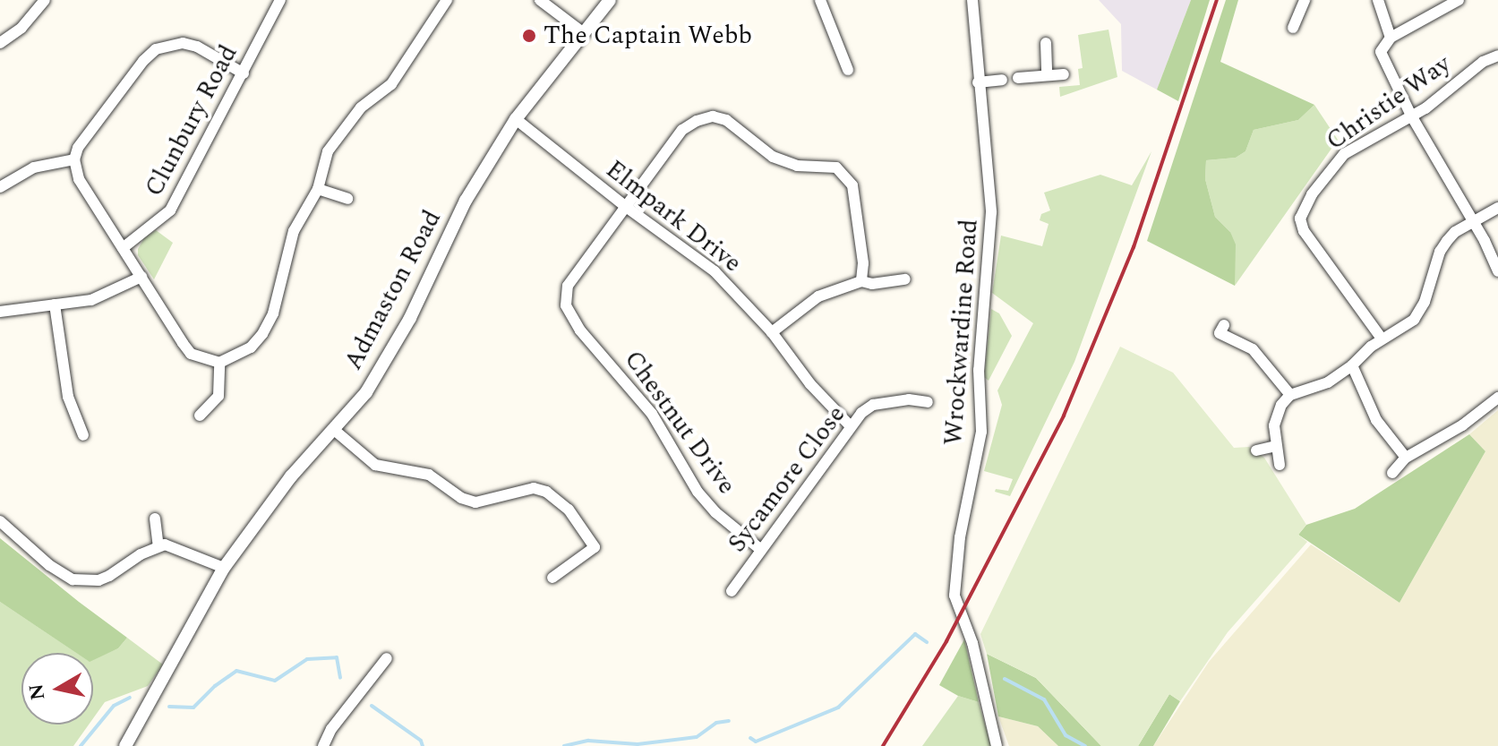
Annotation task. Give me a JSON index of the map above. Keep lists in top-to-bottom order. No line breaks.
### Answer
{"streets":{"street":["Christie Way","Clunbury Road","Elmpark Drive","Admaston Road","Wrockwardine Road","Chestnut Drive","Sycamore Close"]},"crossings":[["Elmpark Drive","Admaston Road"],["Elmpark Drive","Chestnut Drive"],["Elmpark Drive","Sycamore Close"],["Chestnut Drive","Sycamore Close"]],"places":["The Captain Webb"],"north":"left"}
